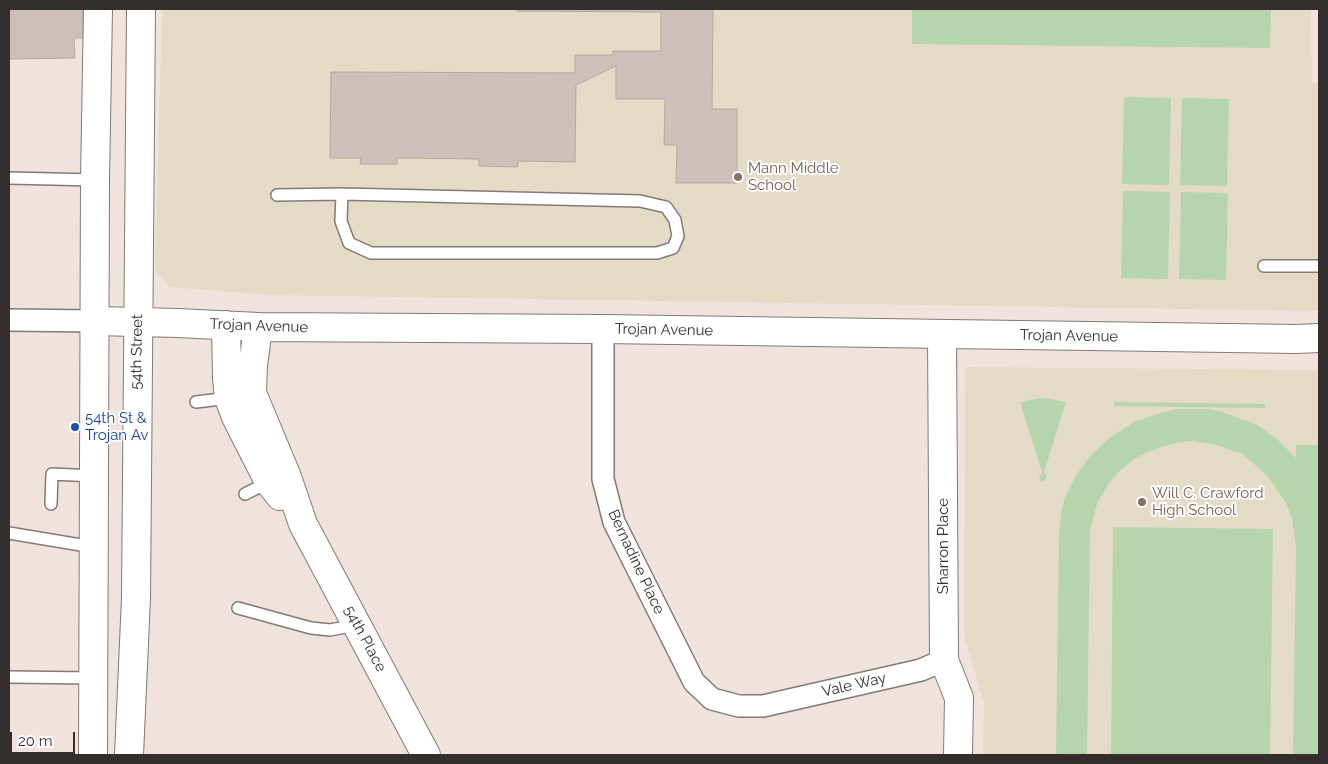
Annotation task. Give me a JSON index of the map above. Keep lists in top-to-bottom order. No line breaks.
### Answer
{"streets":{"street":["Trojan Avenue","54th Street","Sharron Place","Bernadine Place","54th Place","Vale Way"]},"crossings":[["Trojan Avenue","54th Street"],["Trojan Avenue","Sharron Place"],["Trojan Avenue","Bernadine Place"],["Trojan Avenue","54th Place"],["Sharron Place","Vale Way"],["Bernadine Place","Vale Way"]],"places":["Mann Middle School","54th St & Trojan Av","Will C. Crawford High School"],"scale_bar":"20 m"}
